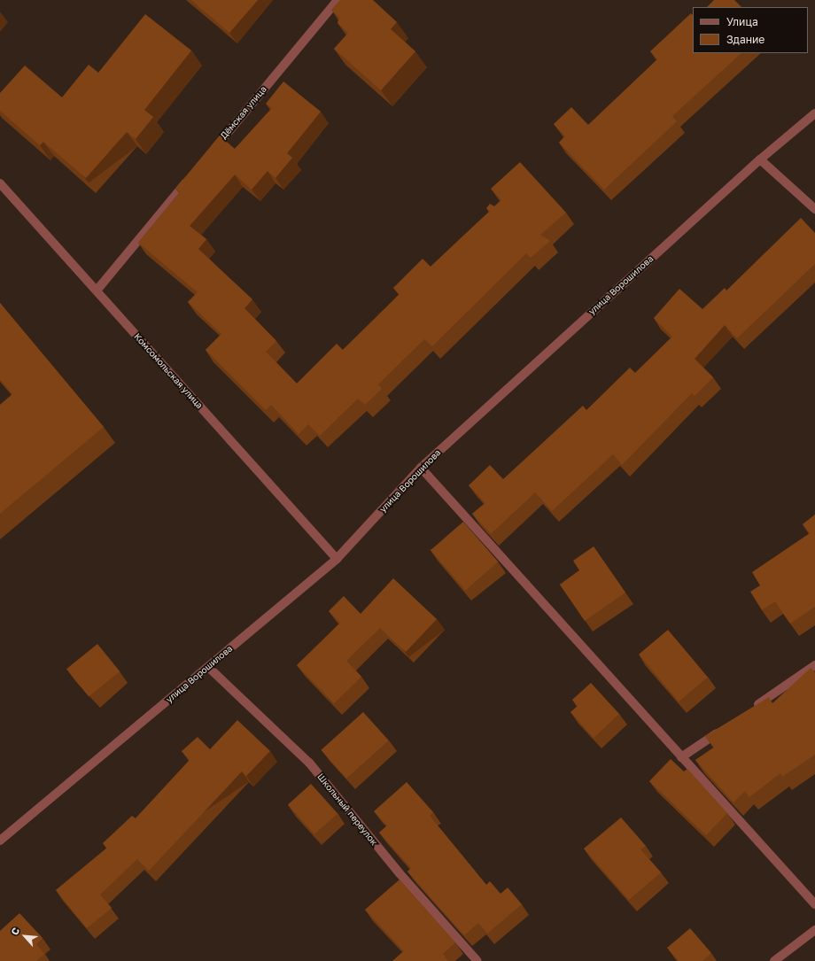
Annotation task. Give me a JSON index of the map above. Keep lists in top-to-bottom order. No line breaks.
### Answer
{"streets":{"street":["Дёмская улица","улица Ворошилова","Комсомольская улица","Школьный переулок"]},"crossings":[["улица Ворошилова","Комсомольская улица"],["улица Ворошилова","Школьный переулок"]],"legend":["Улица","Здание"],"north":"top left"}
